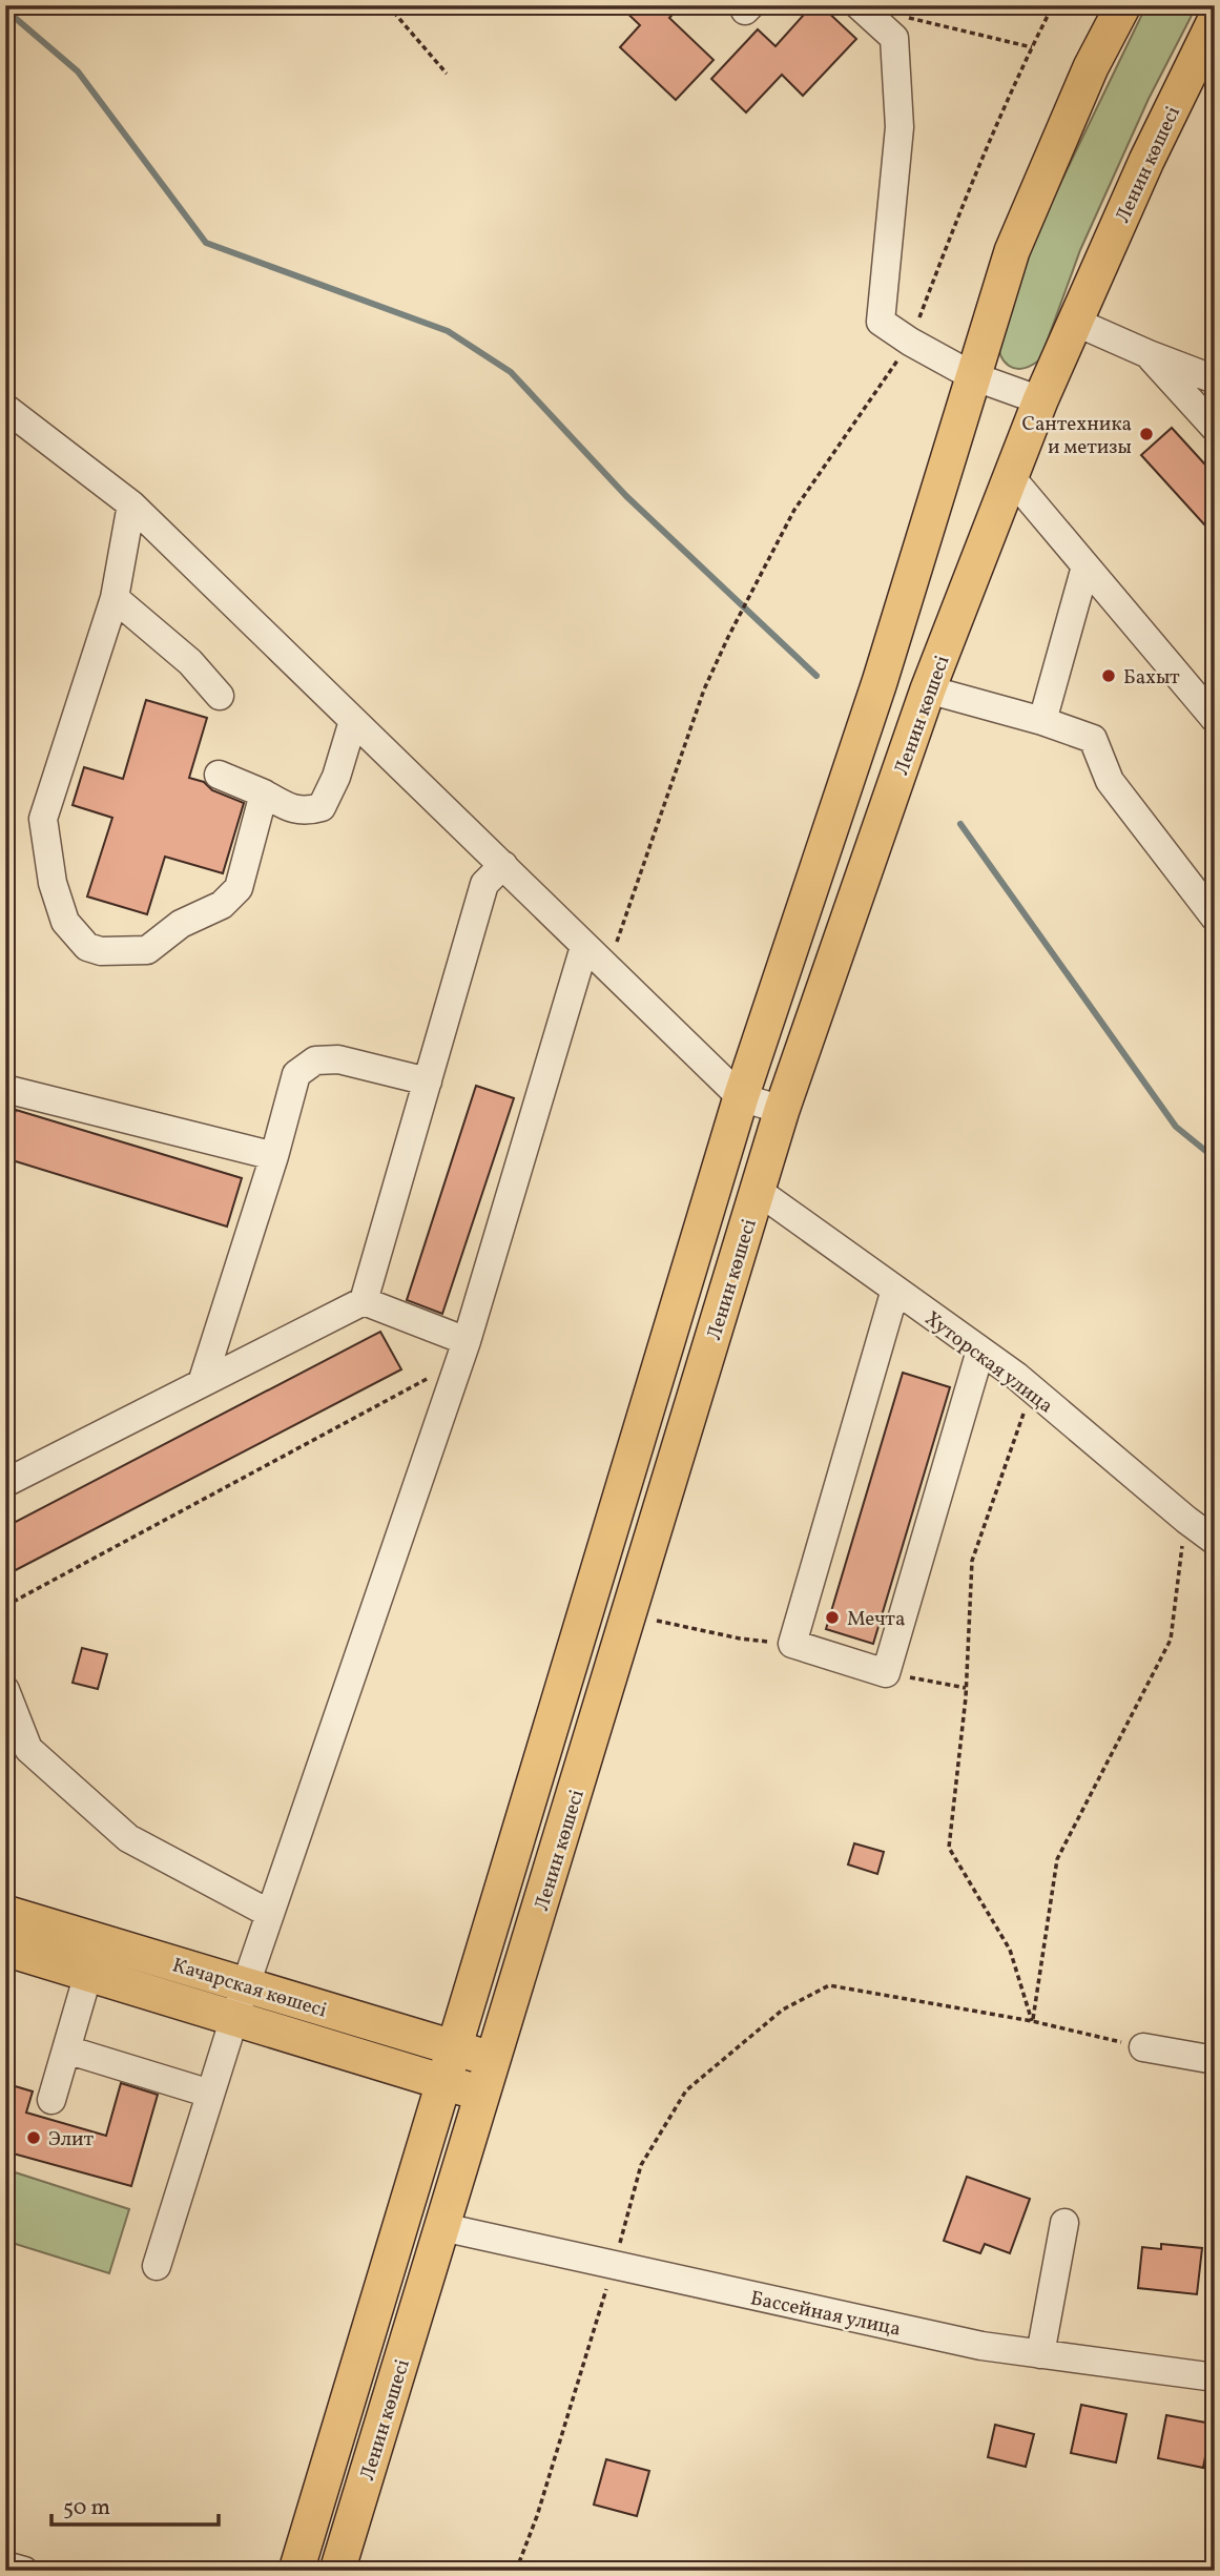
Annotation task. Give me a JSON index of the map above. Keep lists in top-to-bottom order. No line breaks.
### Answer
{"streets":{"main road":["Ленин көшесі","Качарская көшесі"],"street":["Хуторская улица","Бассейная улица"]},"crossings":[["Ленин көшесі","Хуторская улица"],["Ленин көшесі","Качарская көшесі"],["Ленин көшесі","Бассейная улица"]],"places":["Сантехника и метизы","Бахыт","Мечта","Элит"],"scale_bar":"50 m"}
